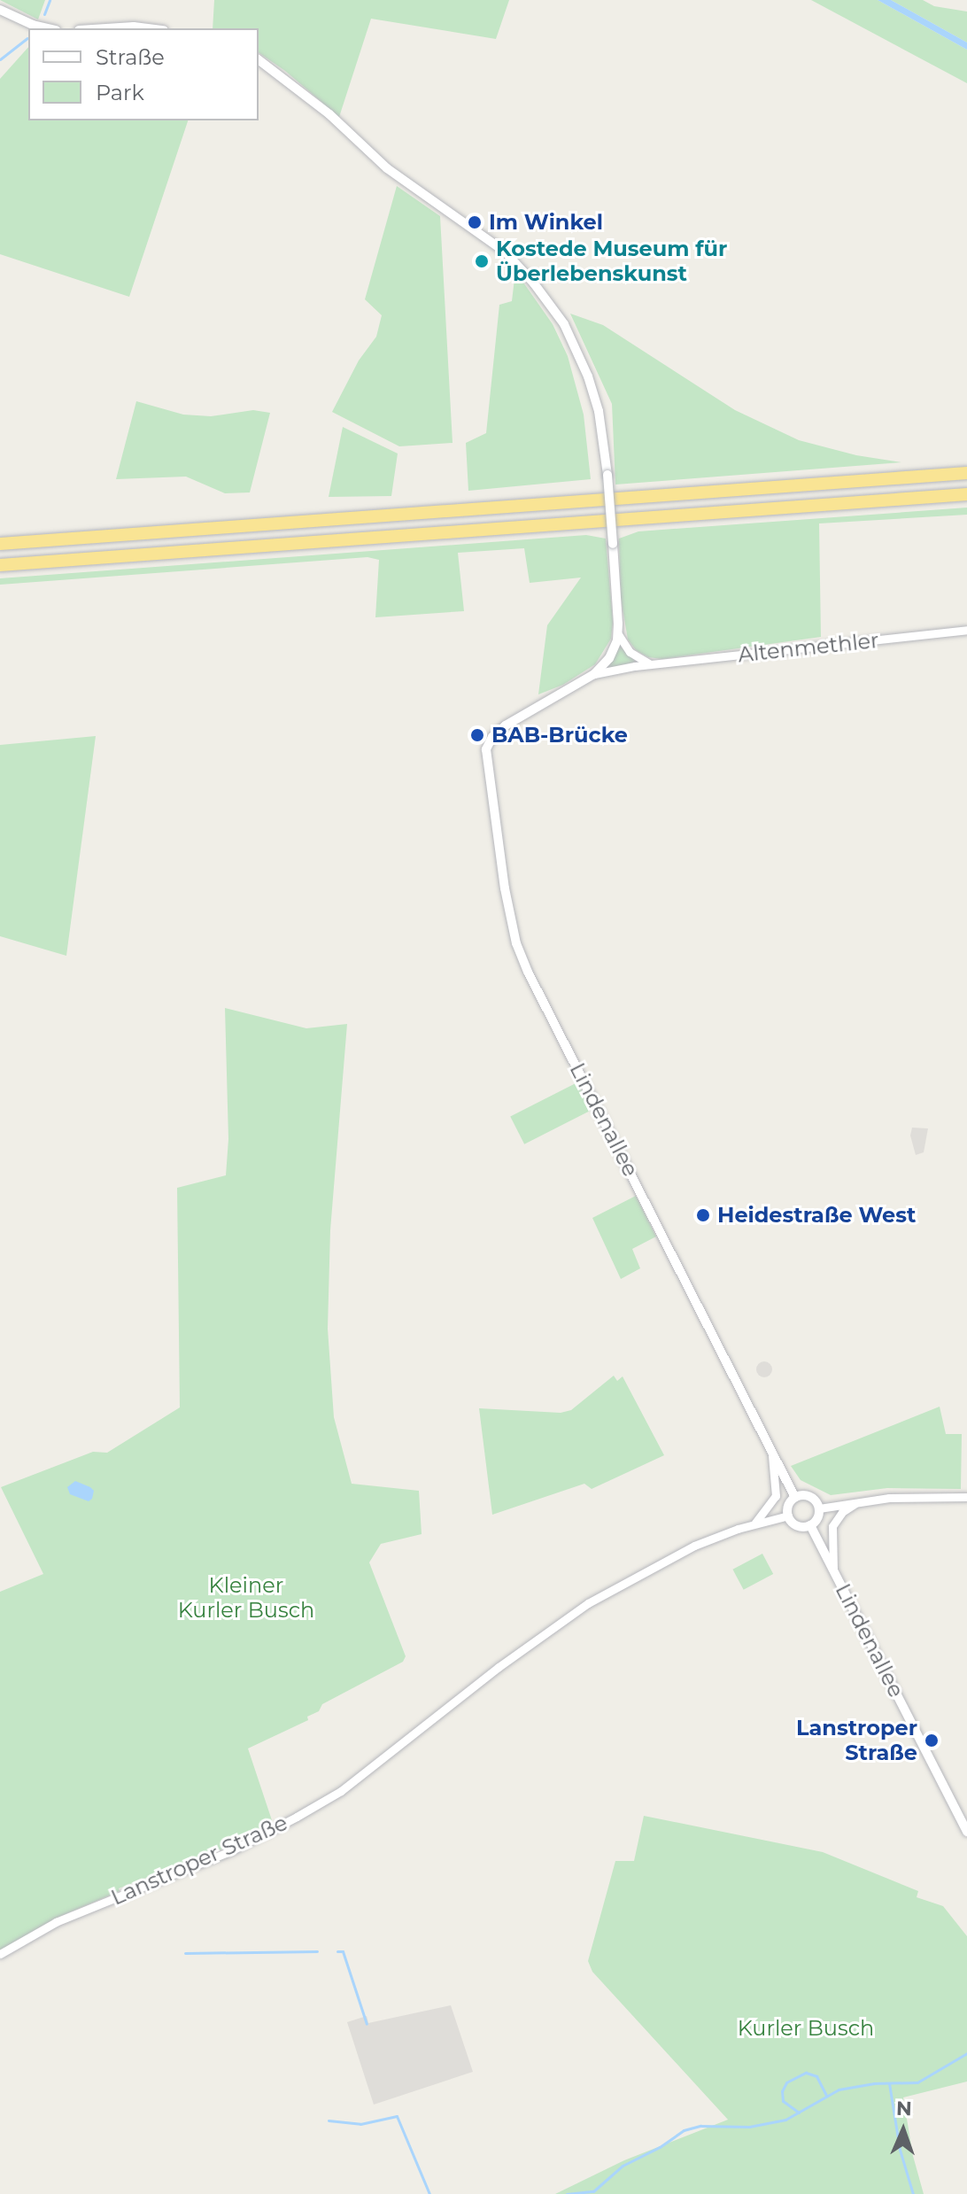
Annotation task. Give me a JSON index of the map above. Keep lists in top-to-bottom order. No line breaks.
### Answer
{"streets":{"main road":["Lindenallee"],"street":["Altenmethler","Lanstroper Straße"]},"crossings":[["Altenmethler","Lindenallee"],["Lindenallee","Lanstroper Straße"]],"parks":["Kleiner Kurler Busch","Kurler Busch"],"places":["Im Winkel","Kostede Museum für Überlebenskunst","BAB-Brücke","Heidestraße West","Lanstroper Straße"],"legend":["Straße","Park"],"north":"top"}
